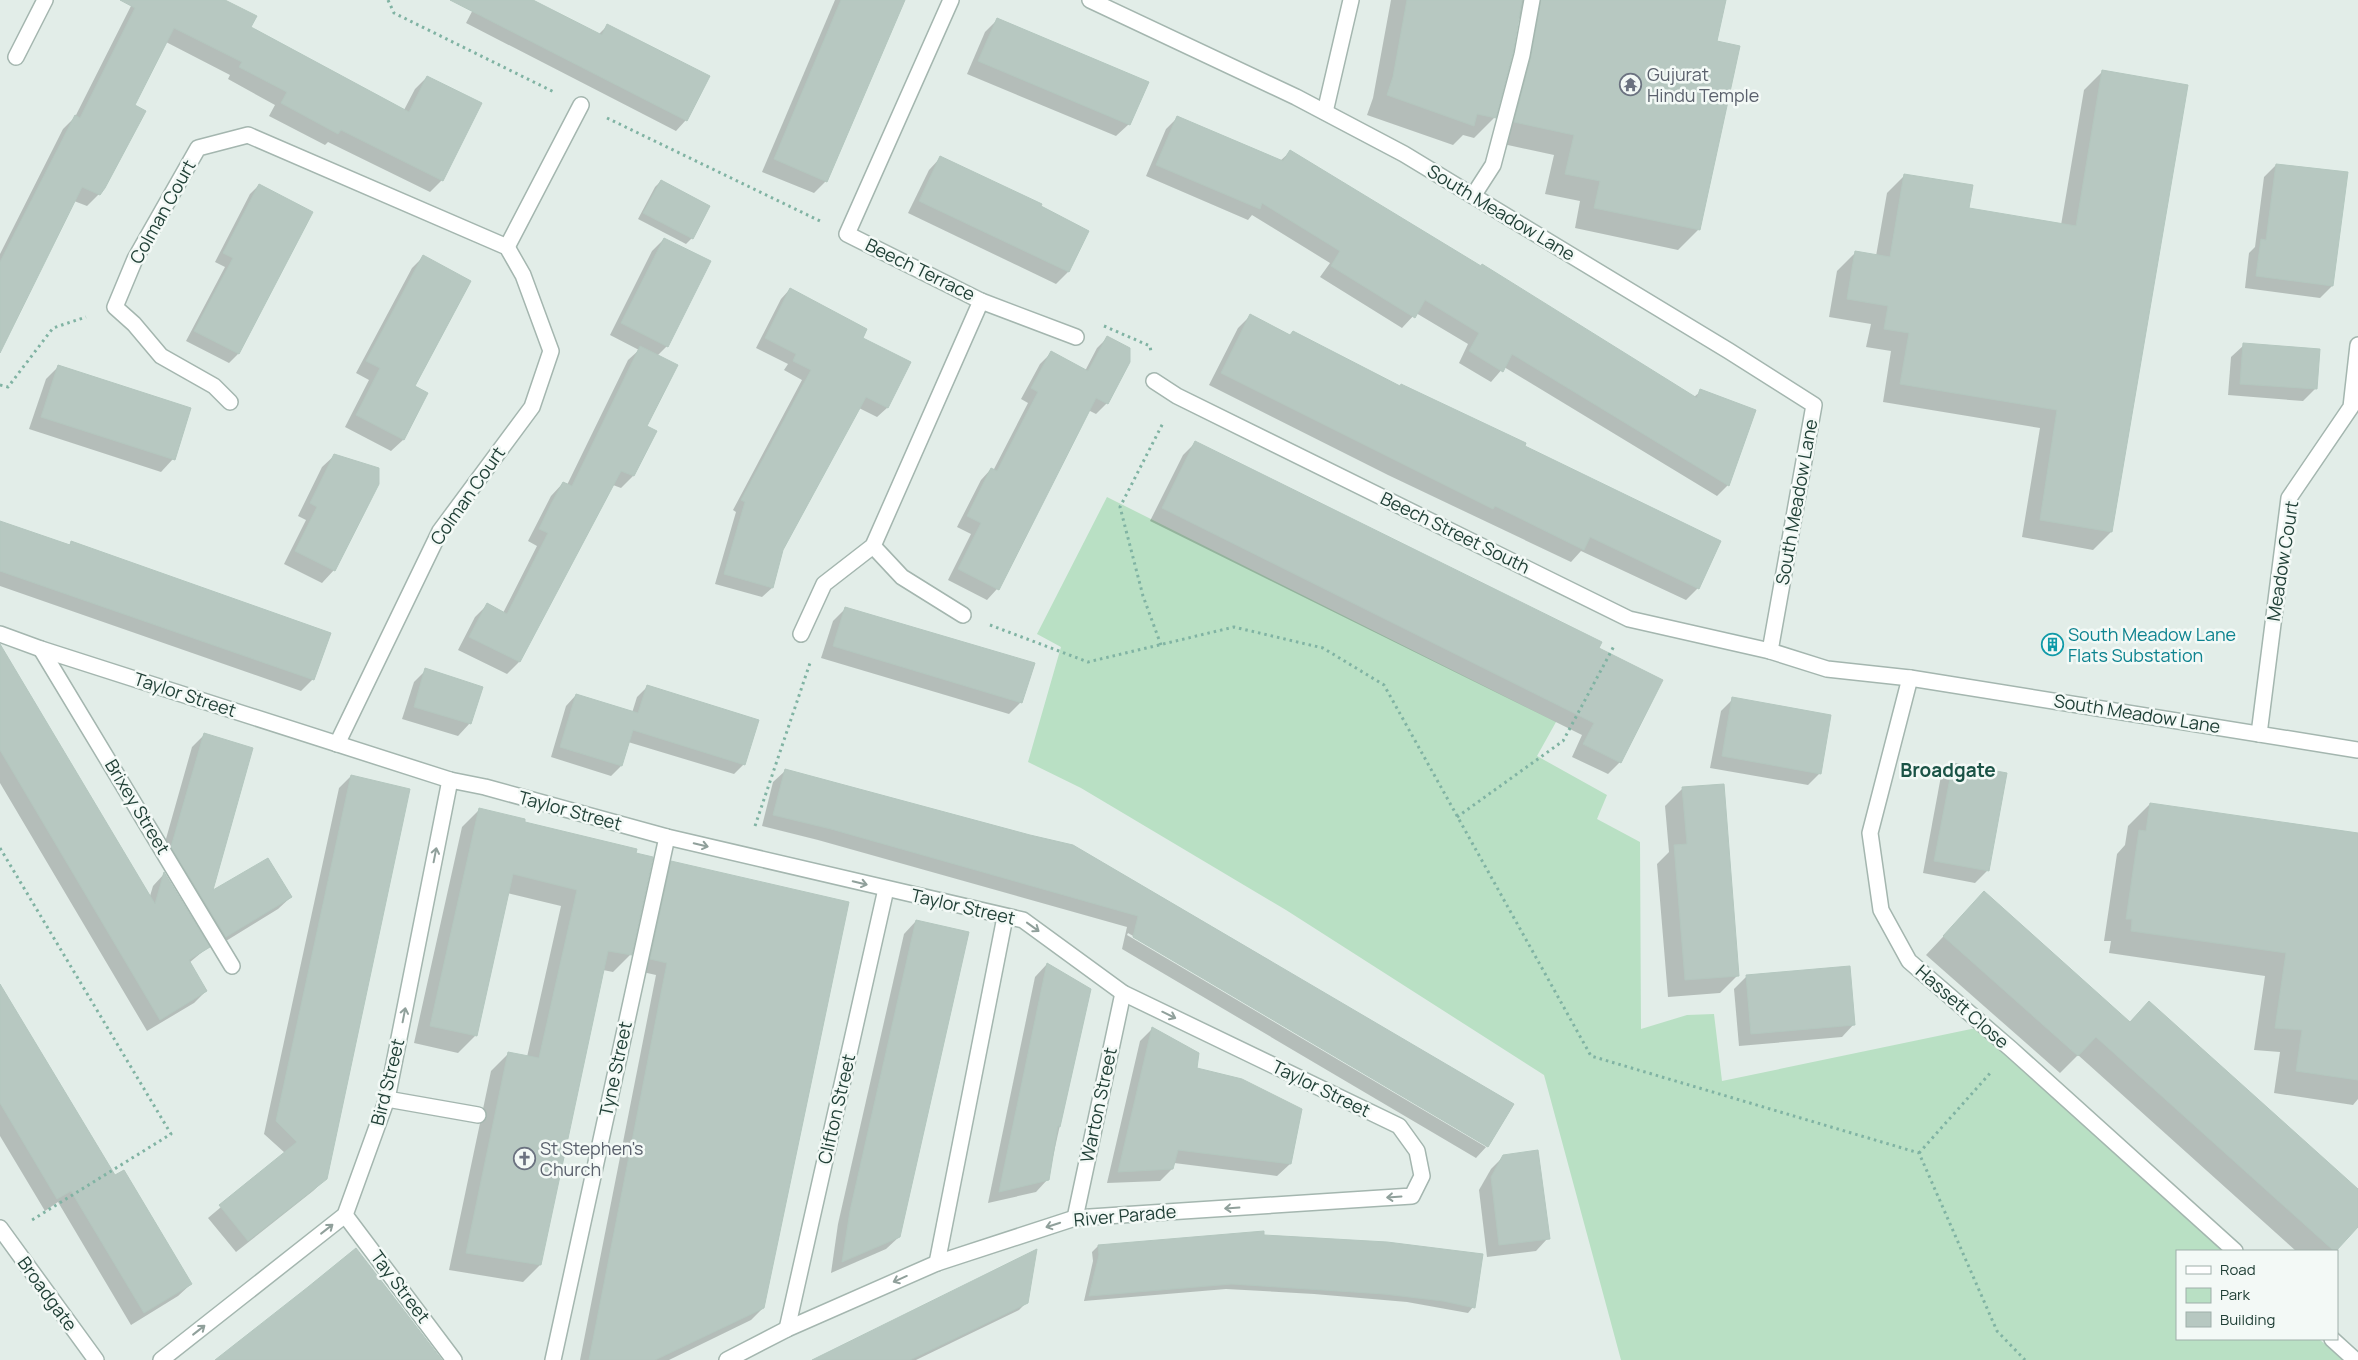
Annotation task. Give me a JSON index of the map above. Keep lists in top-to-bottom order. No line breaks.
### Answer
{"streets":{"street":["Colman Court","South Meadow Lane","Beech Terrace","Beech Street South","Meadow Court","Taylor Street","Brixey Street","Hassett Close","Tyne Street","Bird Street","Warton Street","Clifton Street","River Parade","Tay Street","Broadgate"]},"crossings":[["Colman Court","Taylor Street"],["South Meadow Lane","Beech Street South"],["South Meadow Lane","Meadow Court"],["South Meadow Lane","Hassett Close"],["Taylor Street","Brixey Street"],["Taylor Street","Tyne Street"],["Taylor Street","Bird Street"],["Taylor Street","Warton Street"],["Taylor Street","Clifton Street"],["Taylor Street","River Parade"],["Bird Street","Tay Street"],["Warton Street","River Parade"],["Clifton Street","River Parade"]],"one_way":["Taylor Street","Bird Street","River Parade"],"districts":["Broadgate"],"places":{"temple":["Gujurat Hindu Temple"],"building":["South Meadow Lane Flats Substation"],"church":["St Stephen's Church"]},"legend":["Road","Park","Building"]}
